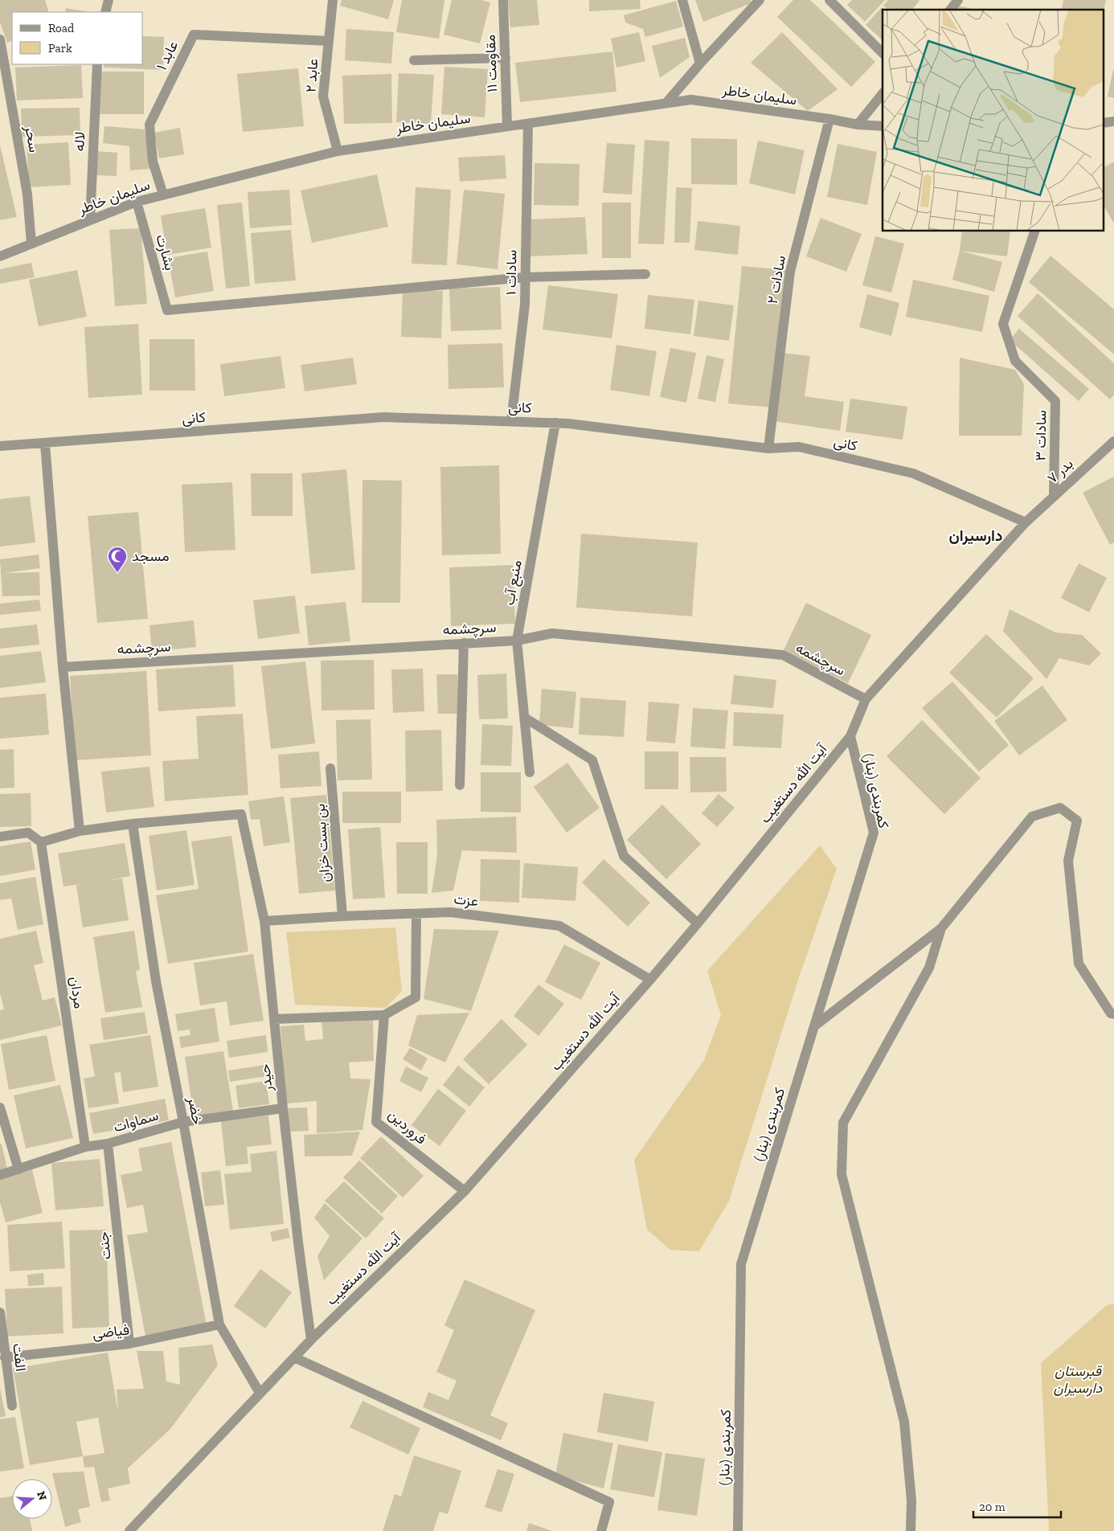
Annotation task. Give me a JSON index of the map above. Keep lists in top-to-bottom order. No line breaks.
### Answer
{"streets":{"street":["عابد ۱","مقاومت ۱۱","عابد ۲","سلیمان خاطر","سحر","لاله","بشارت","سادات ۱","سادات ۲","کانی","سادات ۳","بدر ۷","منبع آب","سرچشمه","آیت الله دستغیب","کمربندی (بنار)","بن بست خزان","عزت","مردان","حیدر","خضر","سماوات","فروردین","جنت","فیاضی","الفت"]},"crossings":[["عابد ۱","عابد ۲"],["عابد ۱","سلیمان خاطر"],["مقاومت ۱۱","سلیمان خاطر"],["عابد ۲","سلیمان خاطر"],["سلیمان خاطر","سحر"],["سلیمان خاطر","لاله"],["سلیمان خاطر","بشارت"],["سلیمان خاطر","سادات ۱"],["سلیمان خاطر","سادات ۲"],["بشارت","سادات ۱"],["سادات ۱","کانی"],["سادات ۲","کانی"],["کانی","بدر ۷"],["کانی","منبع آب"],["کانی","آیت الله دستغیب"],["سادات ۳","بدر ۷"],["بدر ۷","آیت الله دستغیب"],["منبع آب","سرچشمه"],["سرچشمه","آیت الله دستغیب"],["آیت الله دستغیب","کمربندی (بنار)"],["آیت الله دستغیب","عزت"],["آیت الله دستغیب","حیدر"],["آیت الله دستغیب","خضر"],["آیت الله دستغیب","فروردین"],["بن بست خزان","عزت"],["عزت","حیدر"],["مردان","سماوات"],["حیدر","خضر"],["حیدر","سماوات"],["خضر","سماوات"],["خضر","فیاضی"],["سماوات","جنت"],["جنت","فیاضی"],["فیاضی","الفت"]],"districts":["دارسیران"],"parks":["قبرستان دارسیران"],"places":{"mosque":["مسجد"]},"legend":["Road","Park"],"scale_bar":"20 m","north":"right"}
